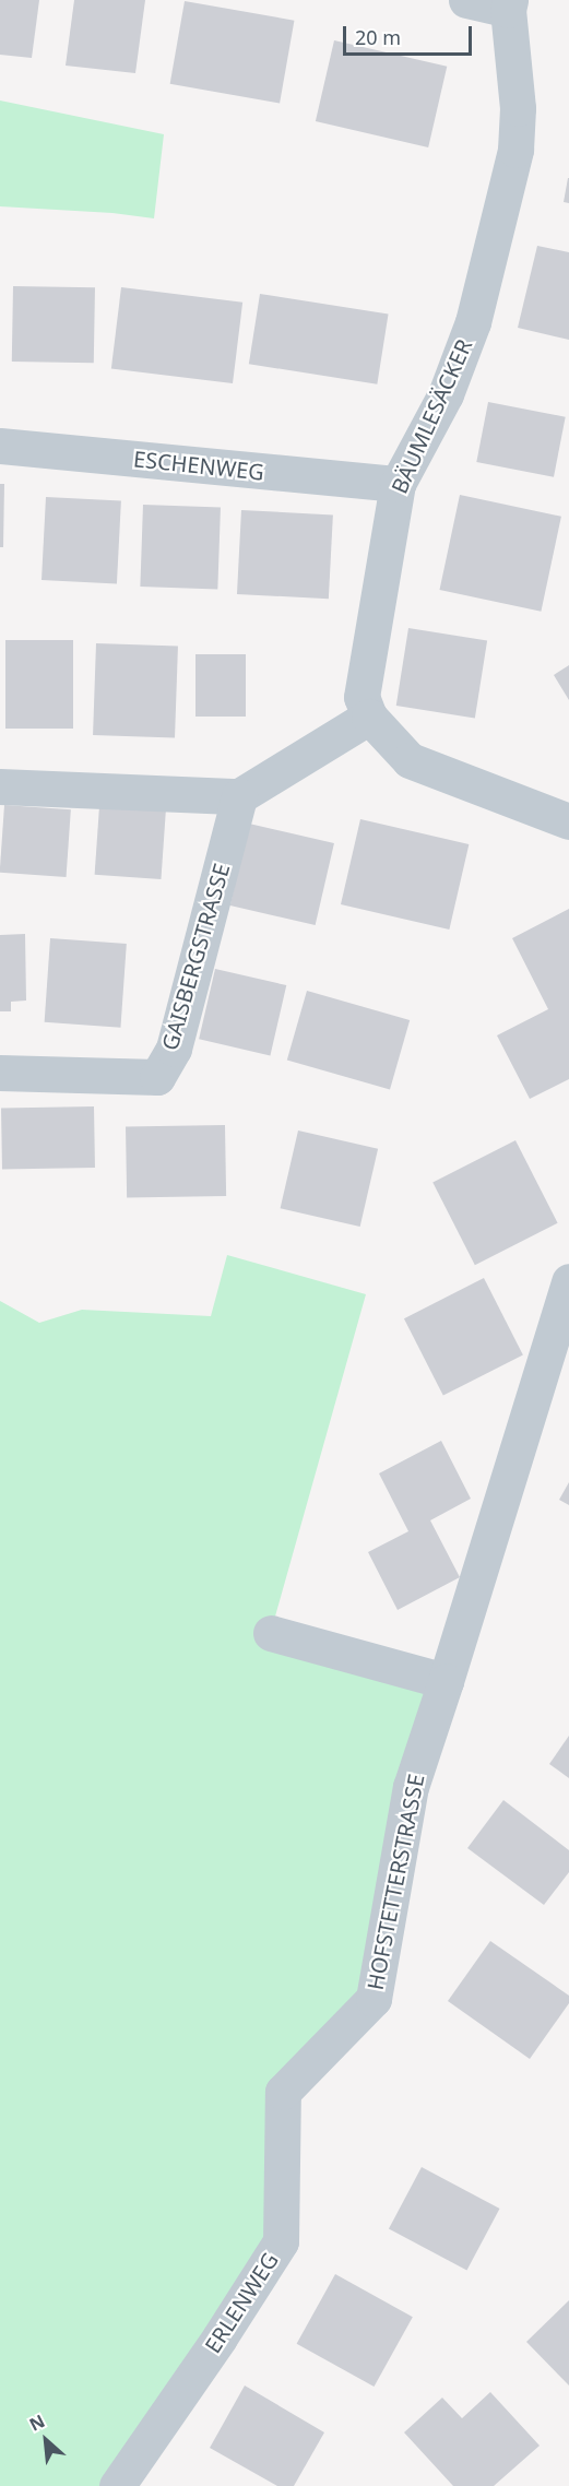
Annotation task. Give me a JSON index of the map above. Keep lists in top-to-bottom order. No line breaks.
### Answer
{"streets":{"street":["BÄUMLESÄCKER","ESCHENWEG","GAISBERGSTRASSE","HOFSTETTERSTRASSE","ERLENWEG"]},"crossings":[["BÄUMLESÄCKER","ESCHENWEG"],["HOFSTETTERSTRASSE","ERLENWEG"]],"scale_bar":"20 m","north":"top left"}
